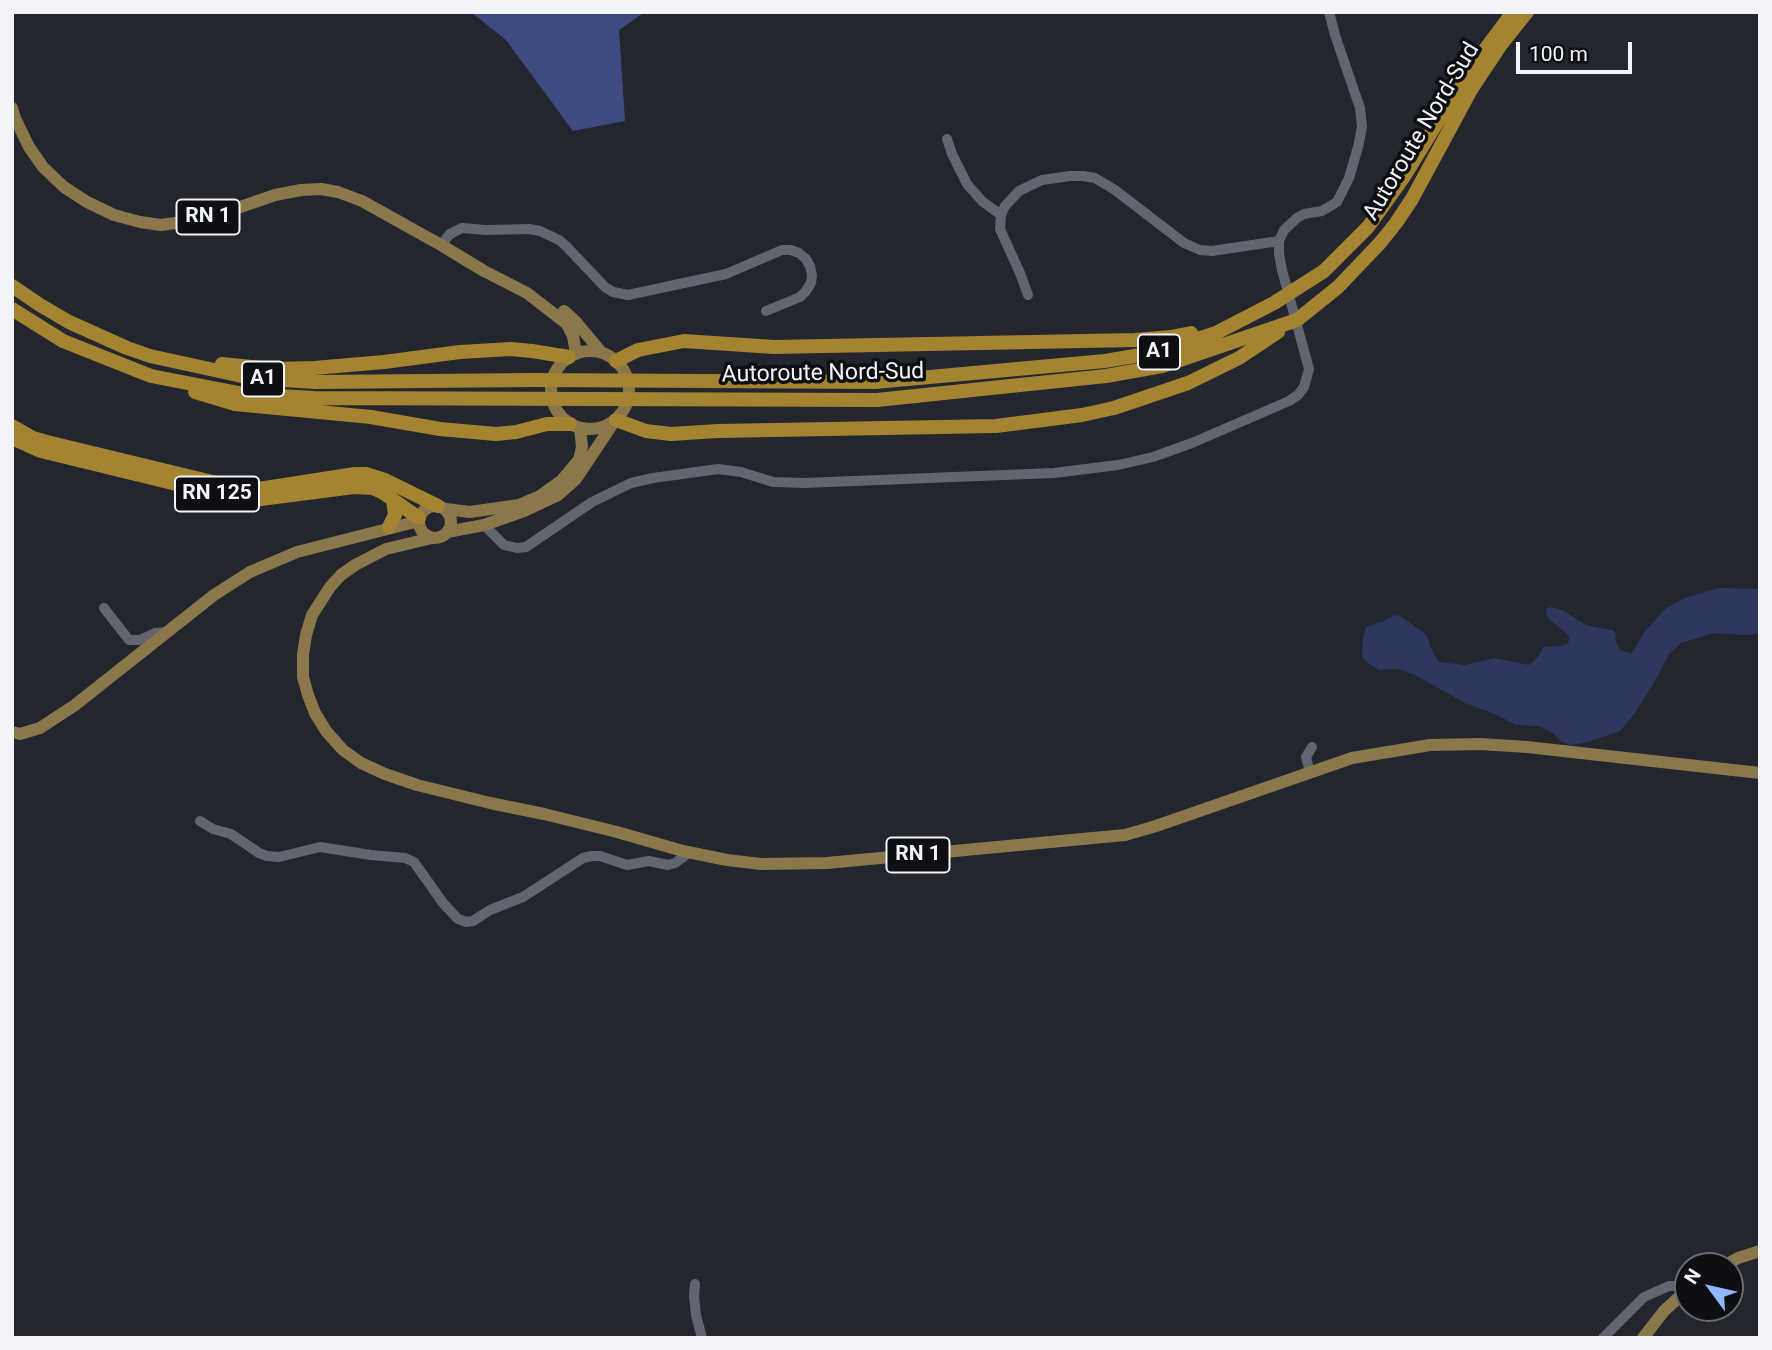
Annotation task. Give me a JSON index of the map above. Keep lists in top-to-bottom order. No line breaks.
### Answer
{"streets":{"highway":["Autoroute Nord-Sud","A1","RN 125"],"main road":["RN 1"]},"crossings":[["RN 1","RN 125"]],"scale_bar":"100 m","north":"top left"}
